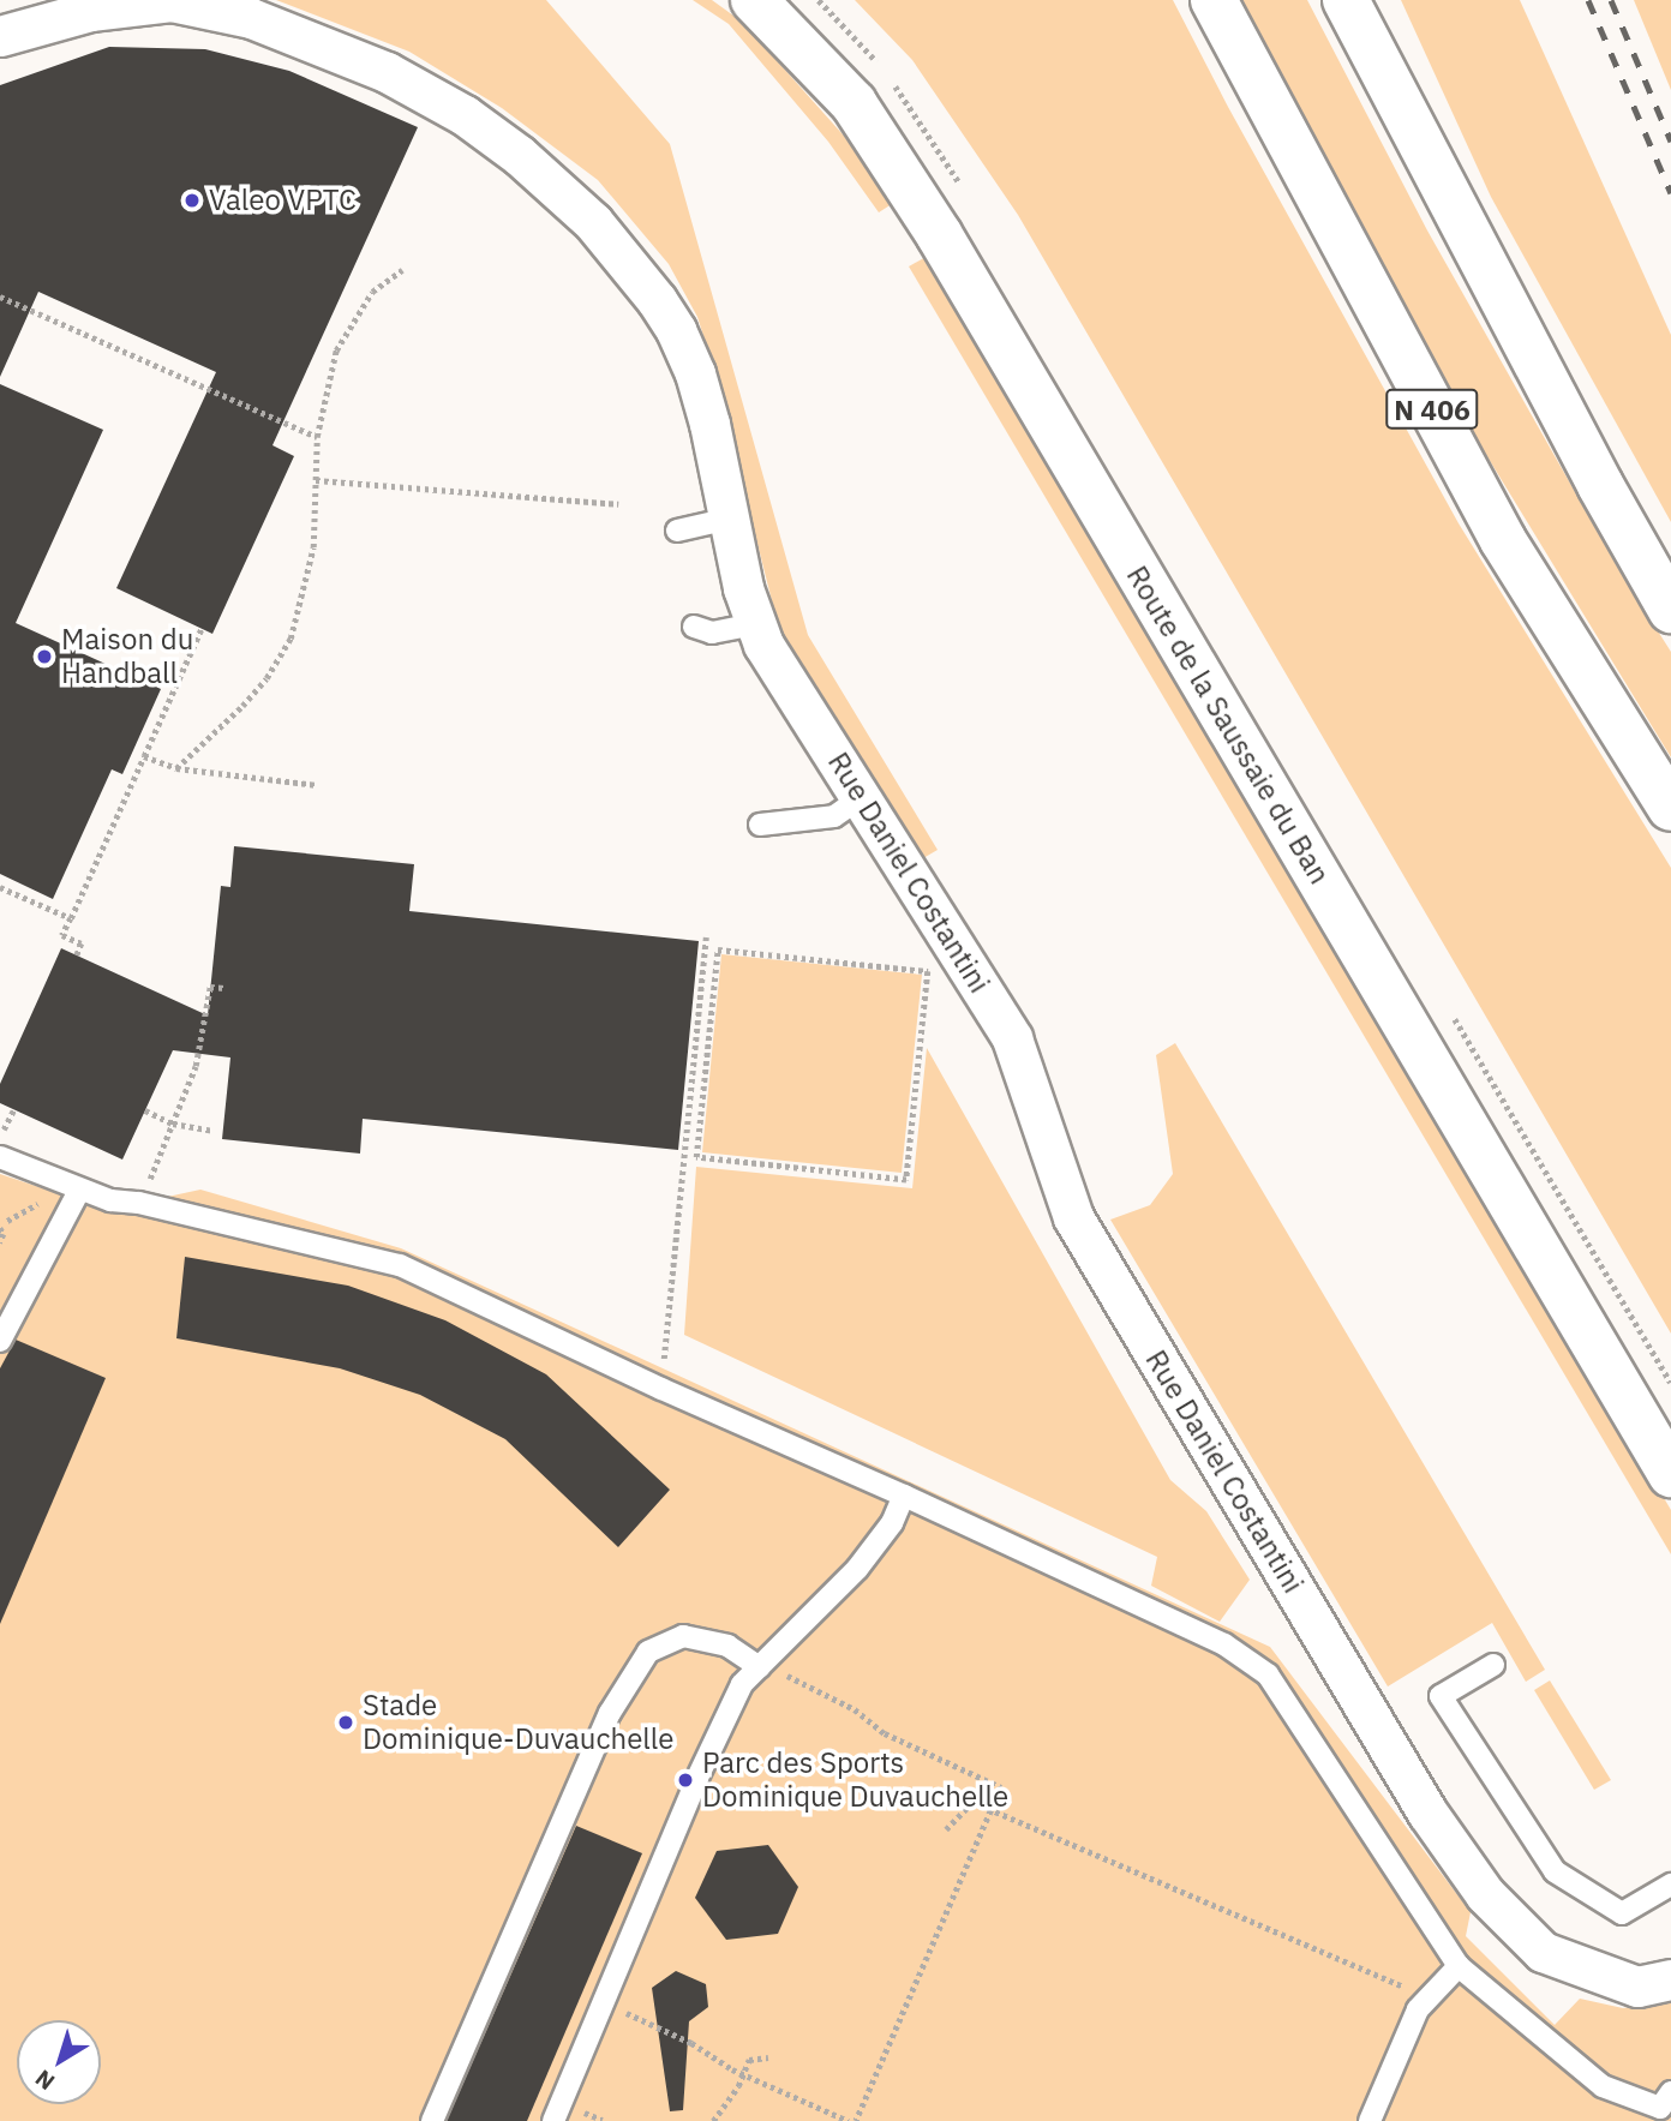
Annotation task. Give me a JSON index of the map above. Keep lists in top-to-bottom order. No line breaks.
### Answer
{"streets":{"main road":["N 406","Route de la Saussaie du Ban"],"street":["Rue Daniel Costantini"]},"places":["Valeo VPTC","Maison du Handball","Stade Dominique-Duvauchelle","Parc des Sports Dominique Duvauchelle"],"north":"bottom left"}
